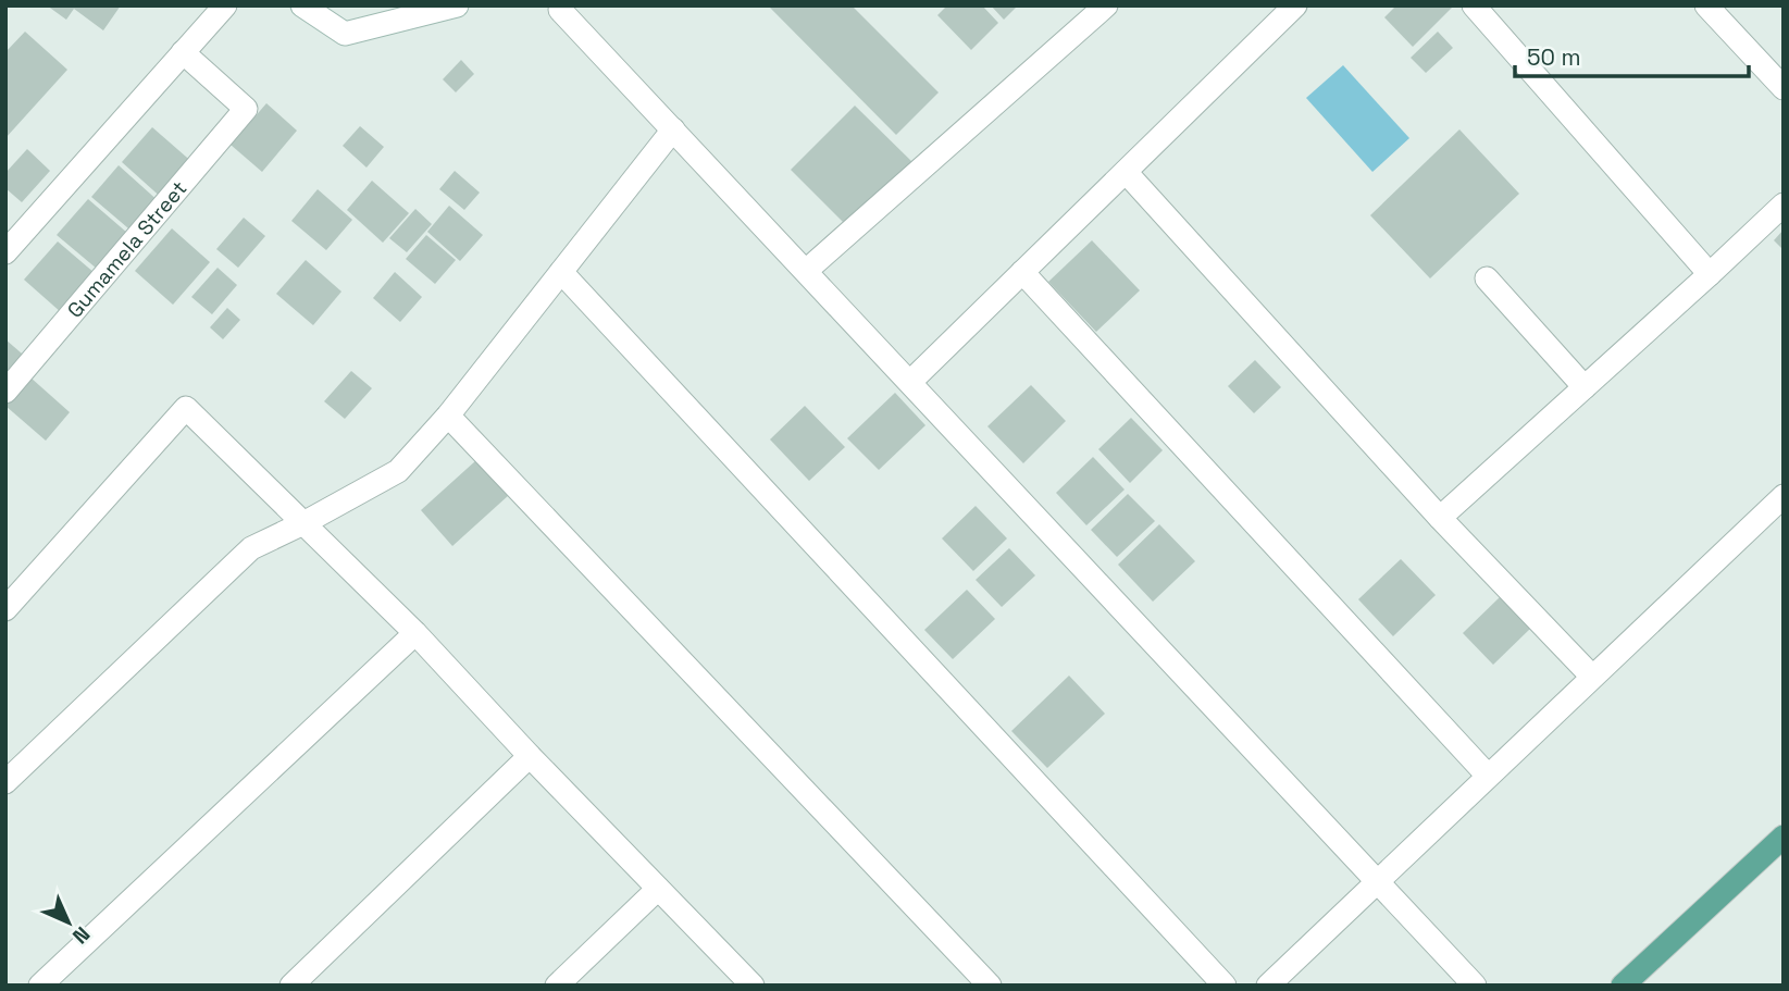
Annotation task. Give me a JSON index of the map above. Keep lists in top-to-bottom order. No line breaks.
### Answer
{"streets":{"street":["Gumamela Street"]},"scale_bar":"50 m","north":"bottom right"}
